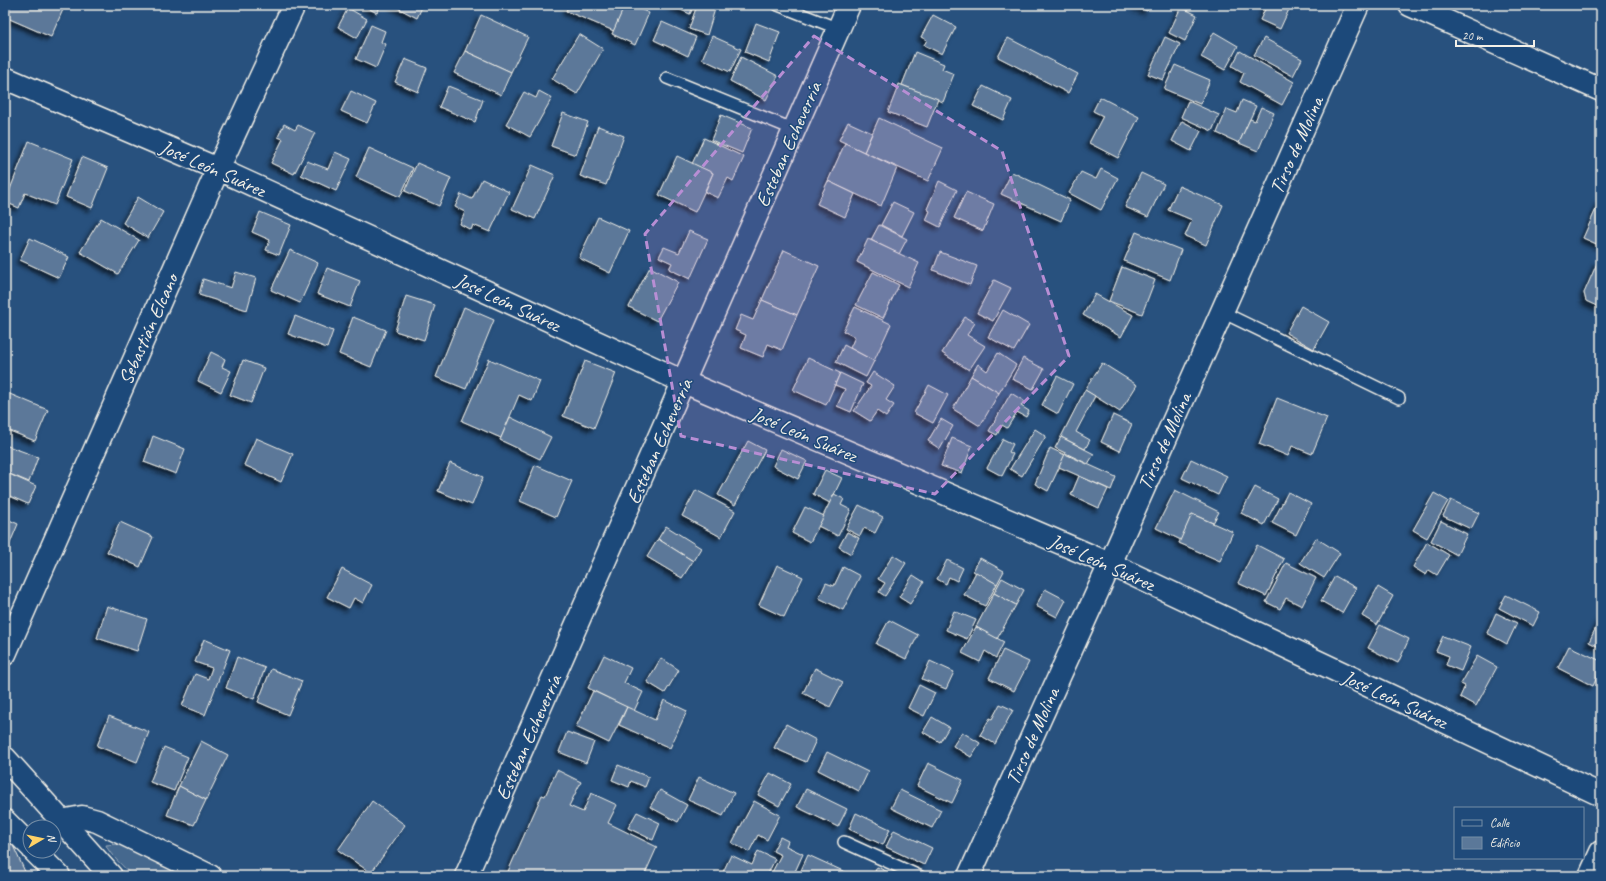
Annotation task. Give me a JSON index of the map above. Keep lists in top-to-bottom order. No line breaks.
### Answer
{"streets":{"street":["Esteban Echeverría","Tirso de Molina","José León Suárez","Sebastián Elcano"]},"crossings":[["Esteban Echeverría","José León Suárez"],["Tirso de Molina","José León Suárez"],["José León Suárez","Sebastián Elcano"]],"legend":["Calle","Edificio"],"scale_bar":"20 m","north":"right"}
